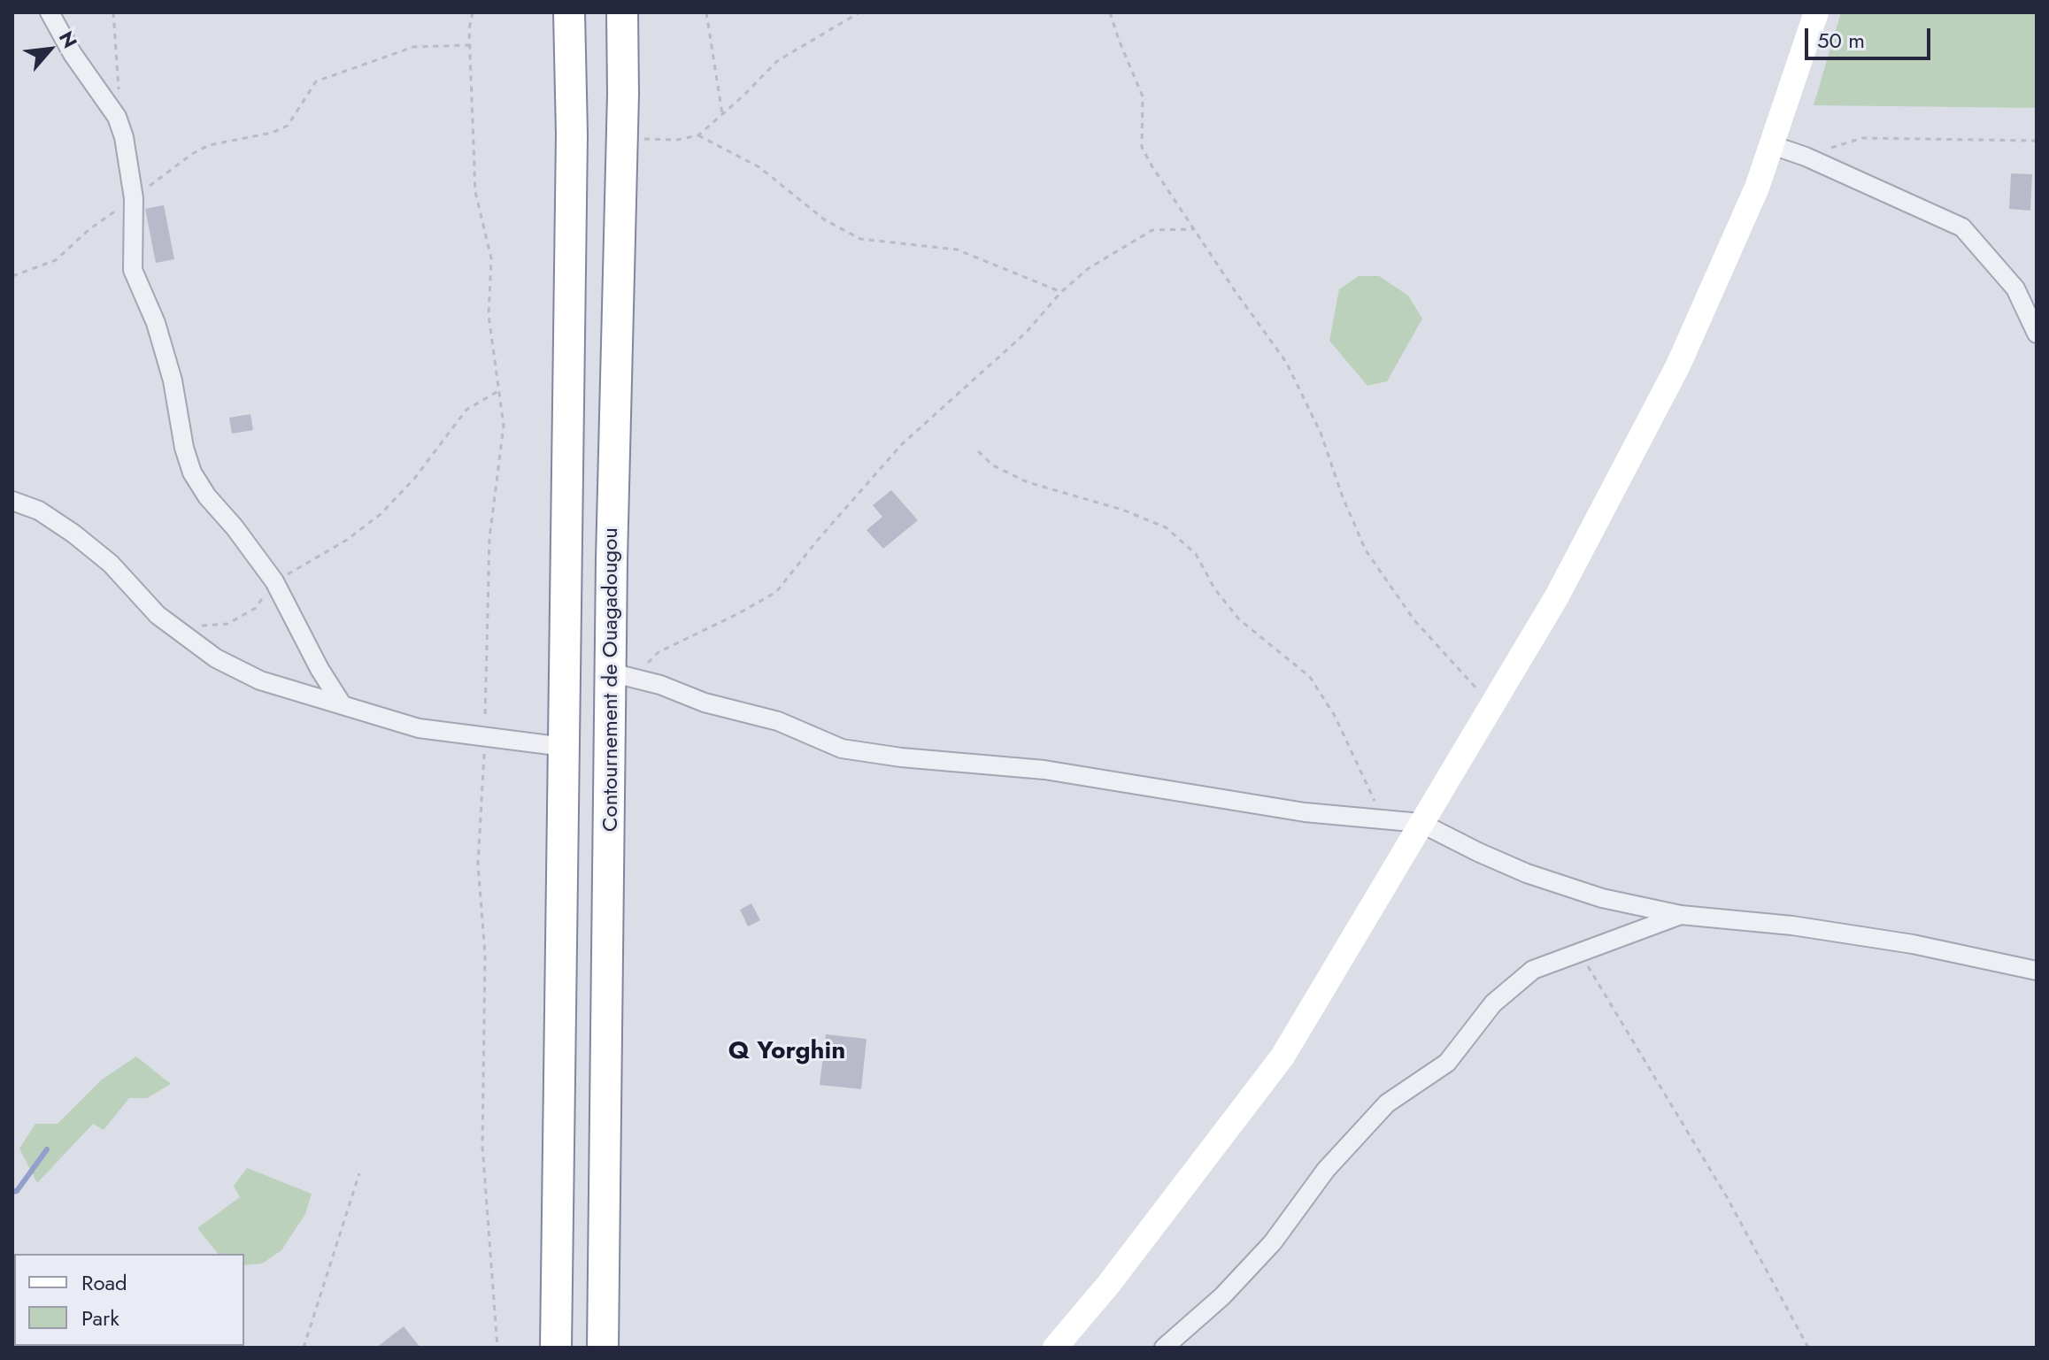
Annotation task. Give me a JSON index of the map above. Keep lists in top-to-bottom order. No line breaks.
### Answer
{"streets":{"highway":["Contournement de Ouagadougou"]},"districts":["Q Yorghin"],"legend":["Road","Park"],"scale_bar":"50 m","north":"top right"}
